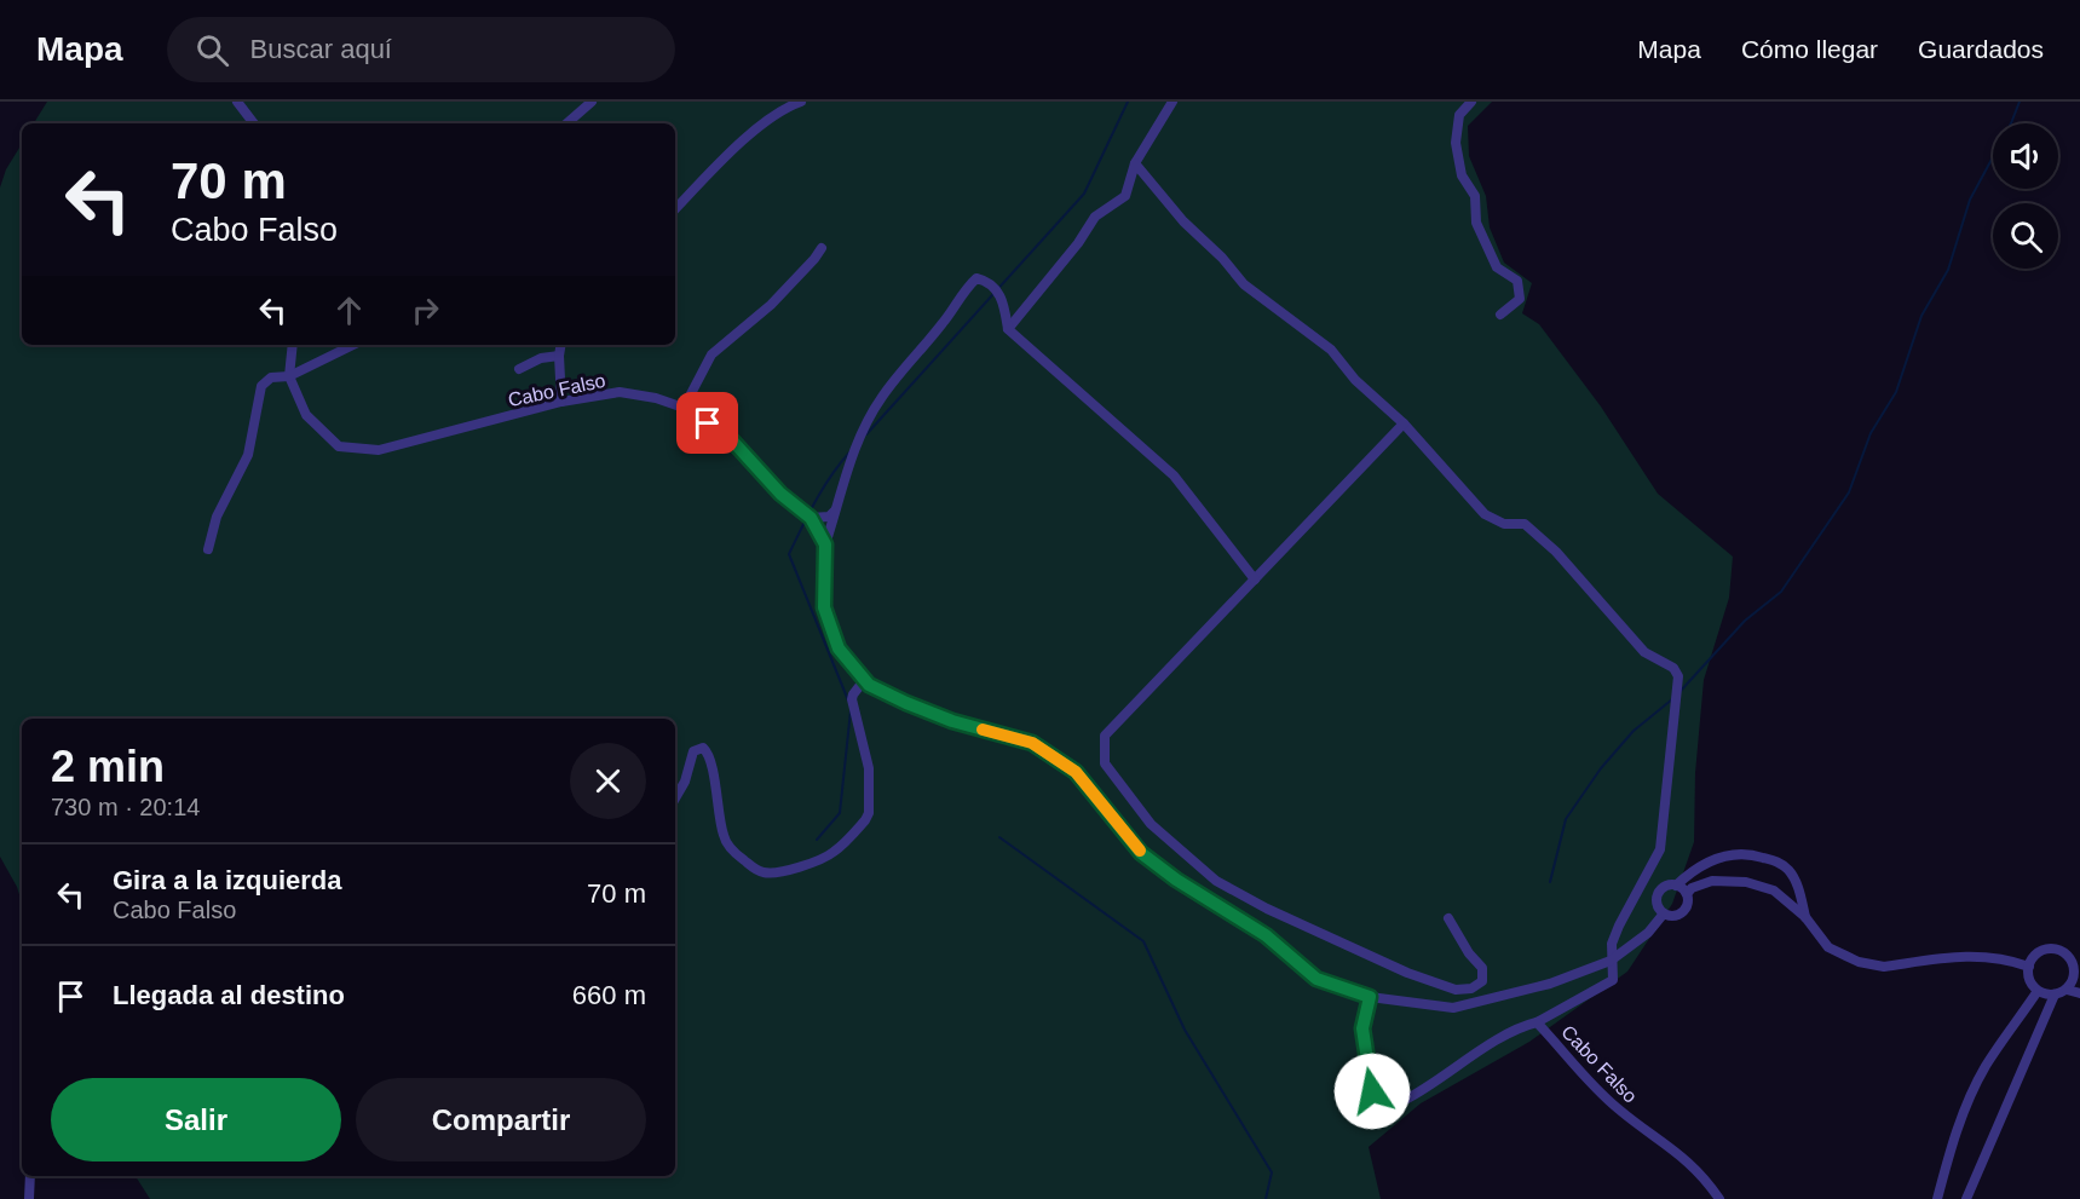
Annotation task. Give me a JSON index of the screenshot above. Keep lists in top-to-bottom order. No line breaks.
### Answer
{"streets":{"street":["Cabo Falso"]},"page":{"header":"Mapa","search":"Buscar aquí","nav":["Mapa","Cómo llegar","Guardados"],"turn":["70 m","Cabo Falso"],"heading":["2 min","730 m · 20:14"],"list":[{"name":"Gira a la izquierda","note":"Cabo Falso","value":"70 m"},{"name":"Llegada al destino","value":"660 m"}],"buttons":["Salir","Compartir"]}}
